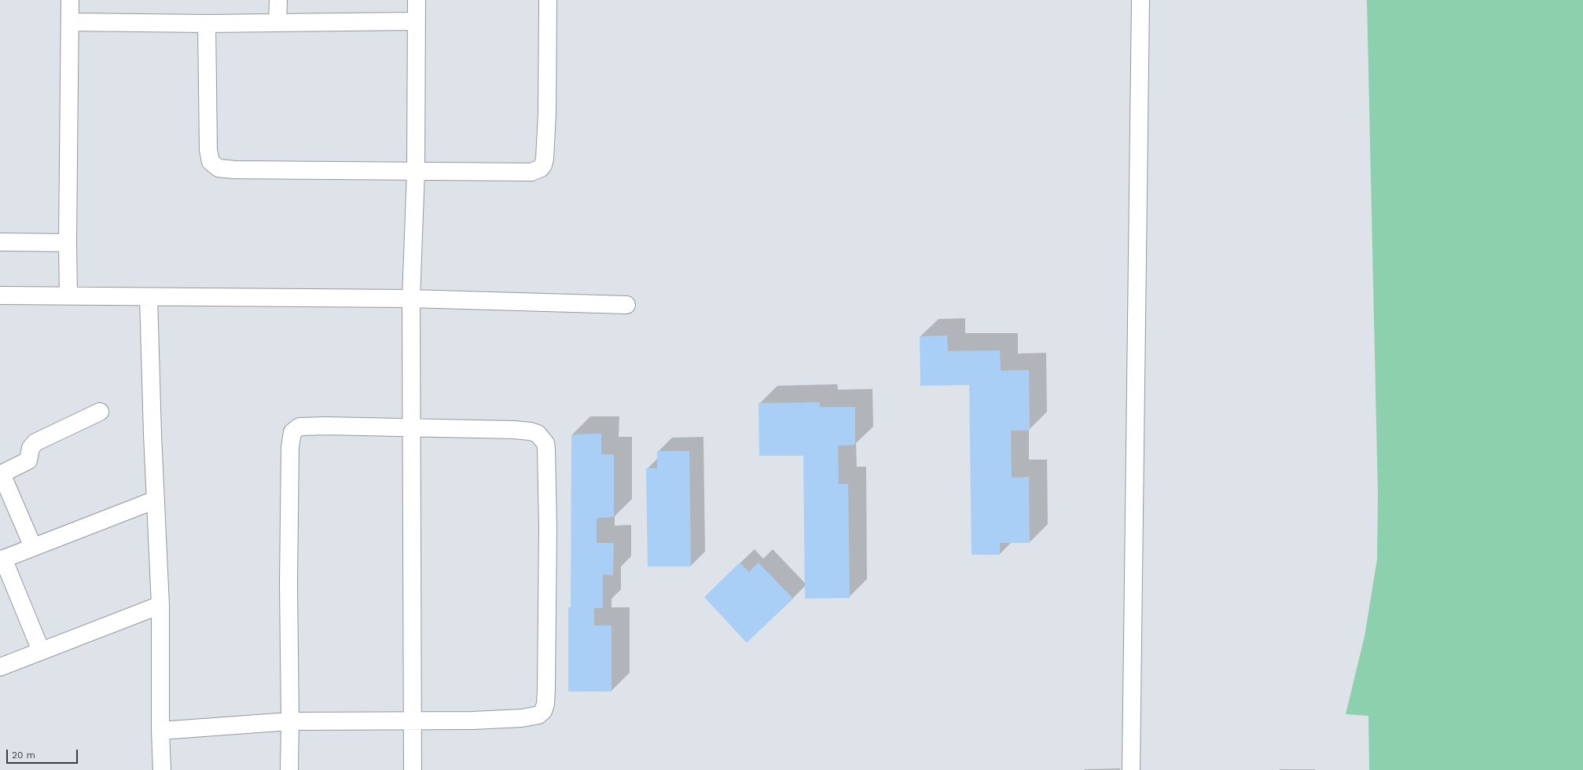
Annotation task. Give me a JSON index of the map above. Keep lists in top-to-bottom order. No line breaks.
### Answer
{"scale_bar":"20 m"}
